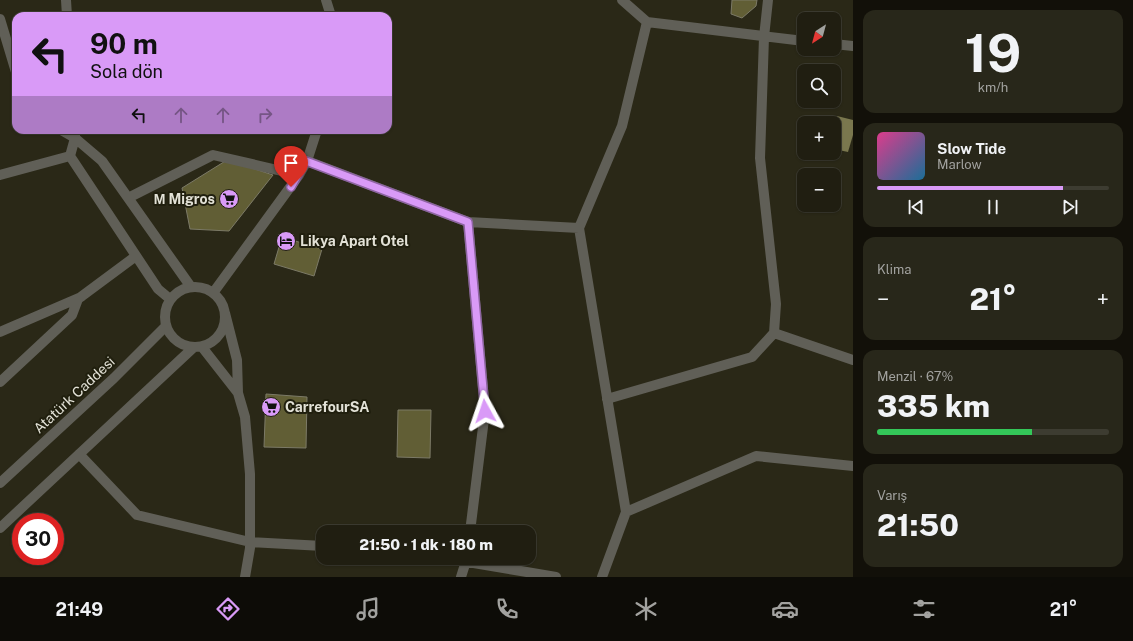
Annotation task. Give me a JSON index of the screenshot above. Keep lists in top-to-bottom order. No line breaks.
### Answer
{"streets":{"street":["Atatürk Caddesi"]},"places":{"supermarket":["М Migros","CarrefourSA"],"hotel":["Likya Apart Otel"]},"north":"bottom left","page":{"tile":[["19","km/h"],"Klima",["Menzil · 67%","335 km"],["Varış","21:50"]],"map_buttons":["+","−"],"turn":["90 m","Sola dön"],"song":["Slow Tide","Marlow"],"heat":["−","21°","+"],"limit":"30","trip":"21:50 · 1 dk · 180 m","tabs":["21:49","21°"]}}
